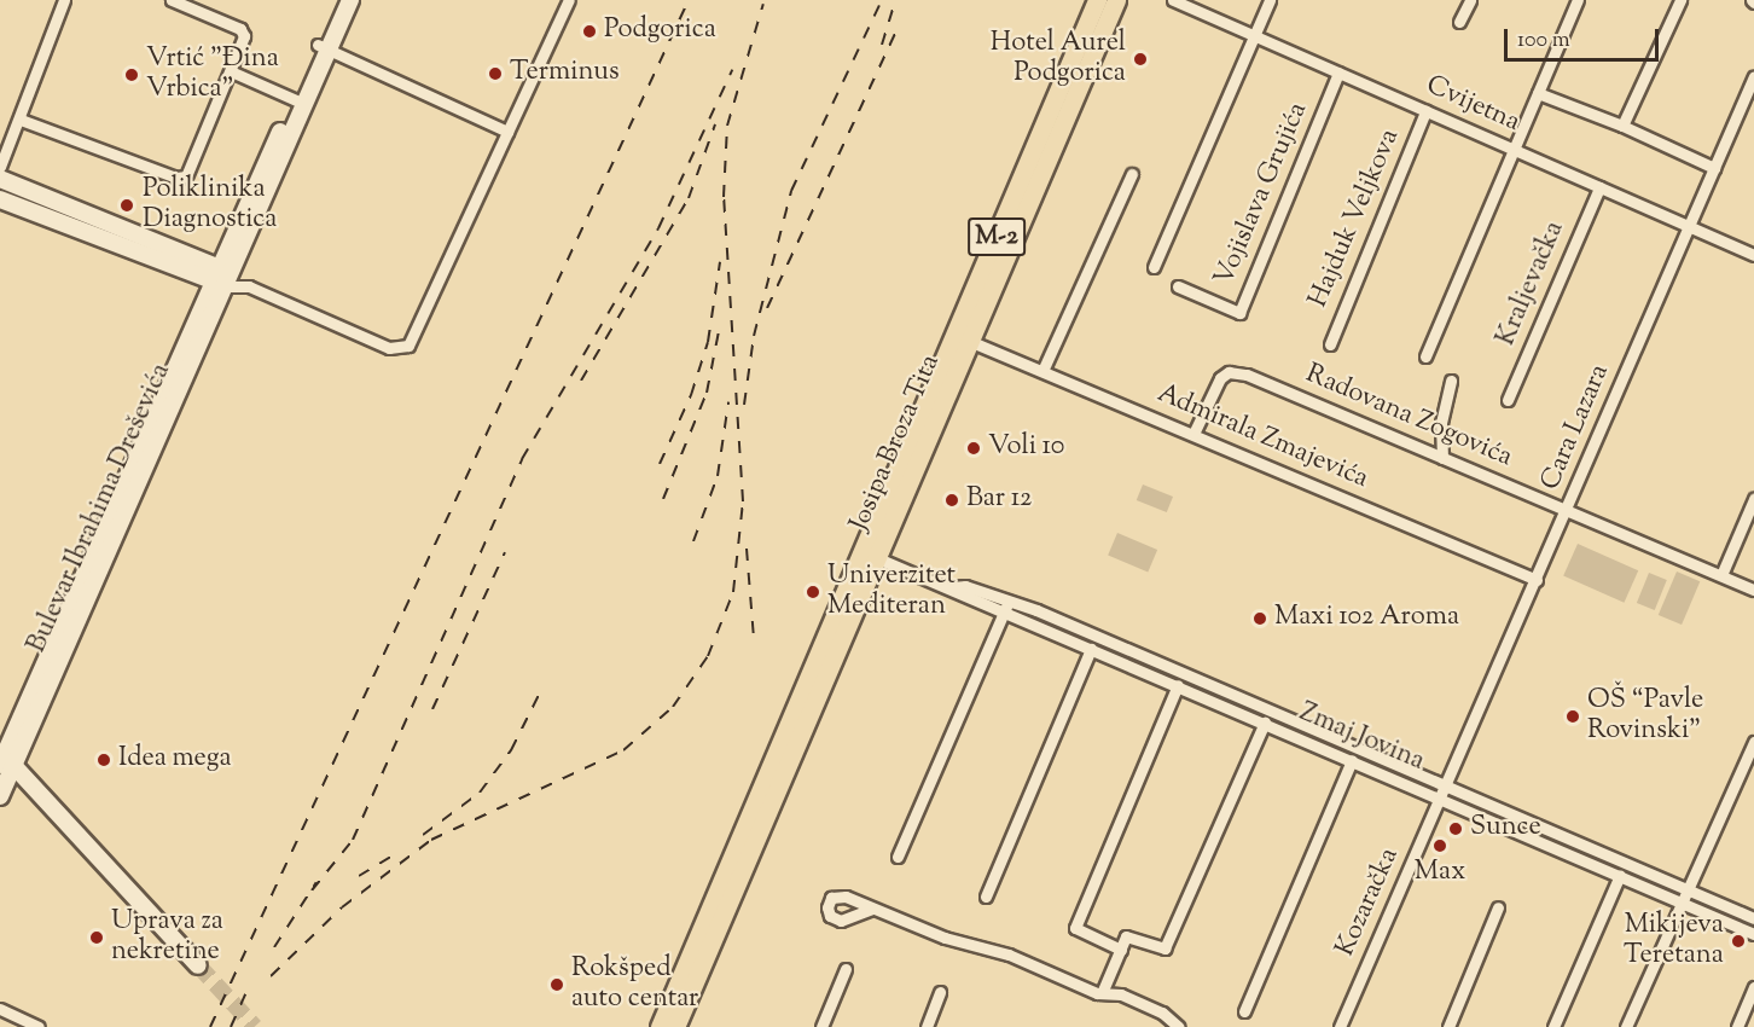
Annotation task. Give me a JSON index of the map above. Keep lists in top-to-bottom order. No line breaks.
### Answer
{"streets":{"main road":["M-2","Josipa Broza Tita"],"street":["Cvijetna","Vojislava Grujića","Hajduk Veljkova","Kraljevačka","Radovana Zogovića","Cara Lazara","Admirala Zmajevića","Bulevar Ibrahima Dreševića","Zmaj Jovina","Kozaračka"]},"crossings":[["Cvijetna","Vojislava Grujića"],["Cvijetna","Hajduk Veljkova"],["Cvijetna","Kraljevačka"],["Cvijetna","Cara Lazara"],["Radovana Zogovića","Cara Lazara"],["Radovana Zogovića","Admirala Zmajevića"],["Cara Lazara","Admirala Zmajevića"],["Cara Lazara","Zmaj Jovina"],["Cara Lazara","Kozaračka"],["Admirala Zmajevića","Josipa Broza Tita"],["Josipa Broza Tita","Zmaj Jovina"],["Zmaj Jovina","Kozaračka"]],"places":["Podgorica","Hotel Aurel Podgorica","Terminus","Vrtić \"Đina Vrbica\"","Poliklinika Diagnostica","Voli 10","Bar 12","Univerzitet Mediteran","Maxi 102 Aroma","OŠ “Pavle Rovinski”","Idea mega","Sunce","Max","Uprava za nekretine","Mikijeva Teretana","Rokšped auto centar"],"scale_bar":"100 m"}
